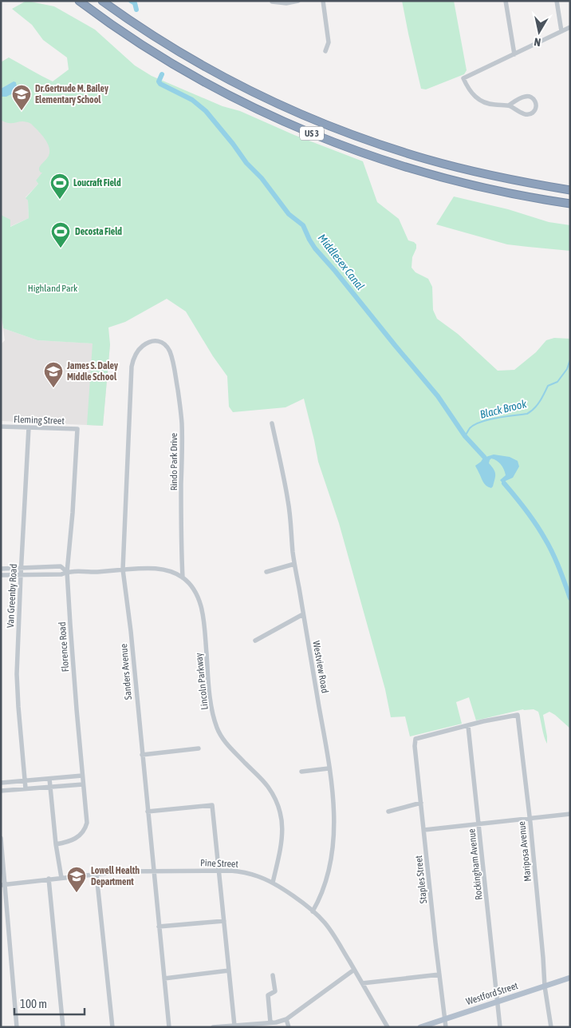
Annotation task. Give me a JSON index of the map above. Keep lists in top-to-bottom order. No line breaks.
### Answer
{"streets":{"highway":["US 3"],"main road":["Westford Street"],"street":["Fleming Street","Rindo Park Drive","Van Greenby Road","Florence Road","Westview Road","Sanders Avenue","Lincoln Parkway","Mariposa Avenue","Pine Street","Rockingham Avenue","Staples Street"]},"crossings":[["Fleming Street","Van Greenby Road"],["Fleming Street","Florence Road"],["Rindo Park Drive","Sanders Avenue"],["Rindo Park Drive","Lincoln Parkway"],["Van Greenby Road","Lincoln Parkway"],["Florence Road","Lincoln Parkway"],["Westview Road","Pine Street"],["Sanders Avenue","Lincoln Parkway"],["Sanders Avenue","Pine Street"],["Lincoln Parkway","Pine Street"],["Mariposa Avenue","Rockingham Avenue"],["Mariposa Avenue","Staples Street"],["Mariposa Avenue","Westford Street"],["Rockingham Avenue","Staples Street"],["Rockingham Avenue","Westford Street"],["Staples Street","Westford Street"]],"water":["Middlesex Canal","Black Brook"],"parks":["Highland Park"],"places":{"school or university":["Dr.Gertrude M. Bailey Elementary School","James S. Daley Middle School","Lowell Health Department"],"sports":["Loucraft Field","Decosta Field"]},"scale_bar":"100 m","north":"bottom"}
